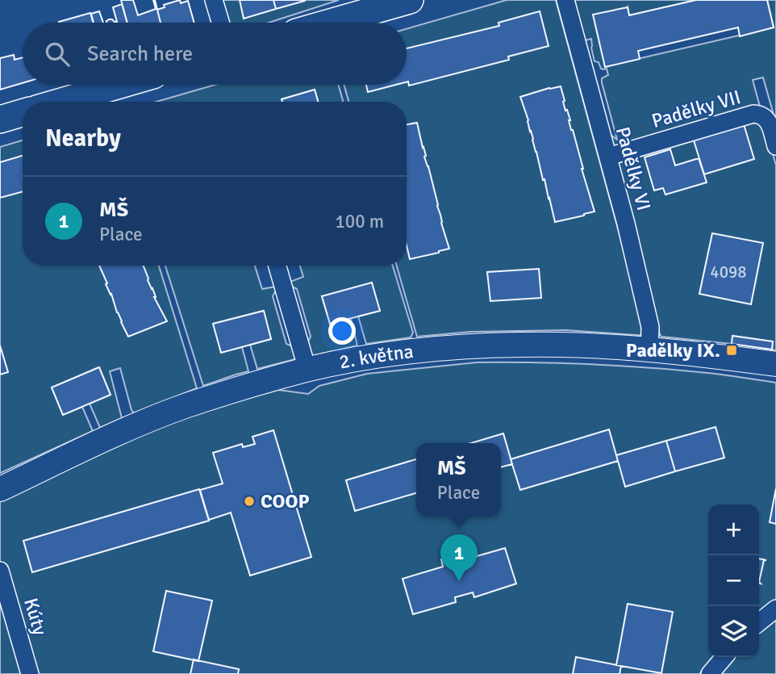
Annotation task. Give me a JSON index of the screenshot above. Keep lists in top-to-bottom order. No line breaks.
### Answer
{"streets":{"street":["Padělky VII","Padělky VI","2. května","Kúty"]},"crossings":[["Padělky VII","Padělky VI"],["Padělky VI","2. května"]],"places":{"transit":["Padělky IX."],"other":["COOP"]},"house_numbers":["4098"],"page":{"search":"Search here","heading":"Nearby","list":[{"mark":"1","name":"MŠ","note":"Place","value":"100 m"}],"popup":["MŠ","Place"],"map_buttons":["+","−"],"pins":"1"}}
